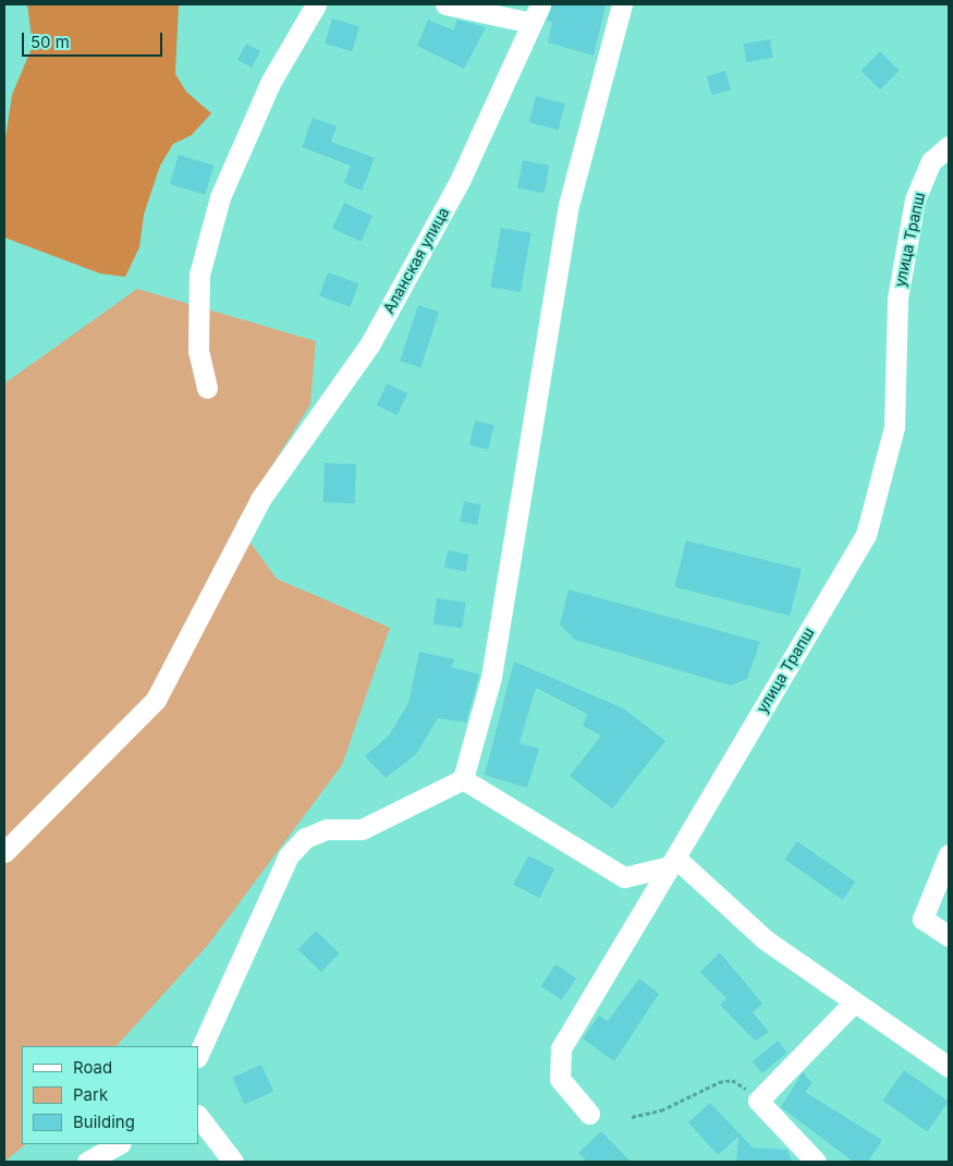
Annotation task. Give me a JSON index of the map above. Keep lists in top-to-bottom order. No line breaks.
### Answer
{"streets":{"street":["улица Трапш","Аланская улица"]},"legend":["Road","Park","Building"],"scale_bar":"50 m"}
